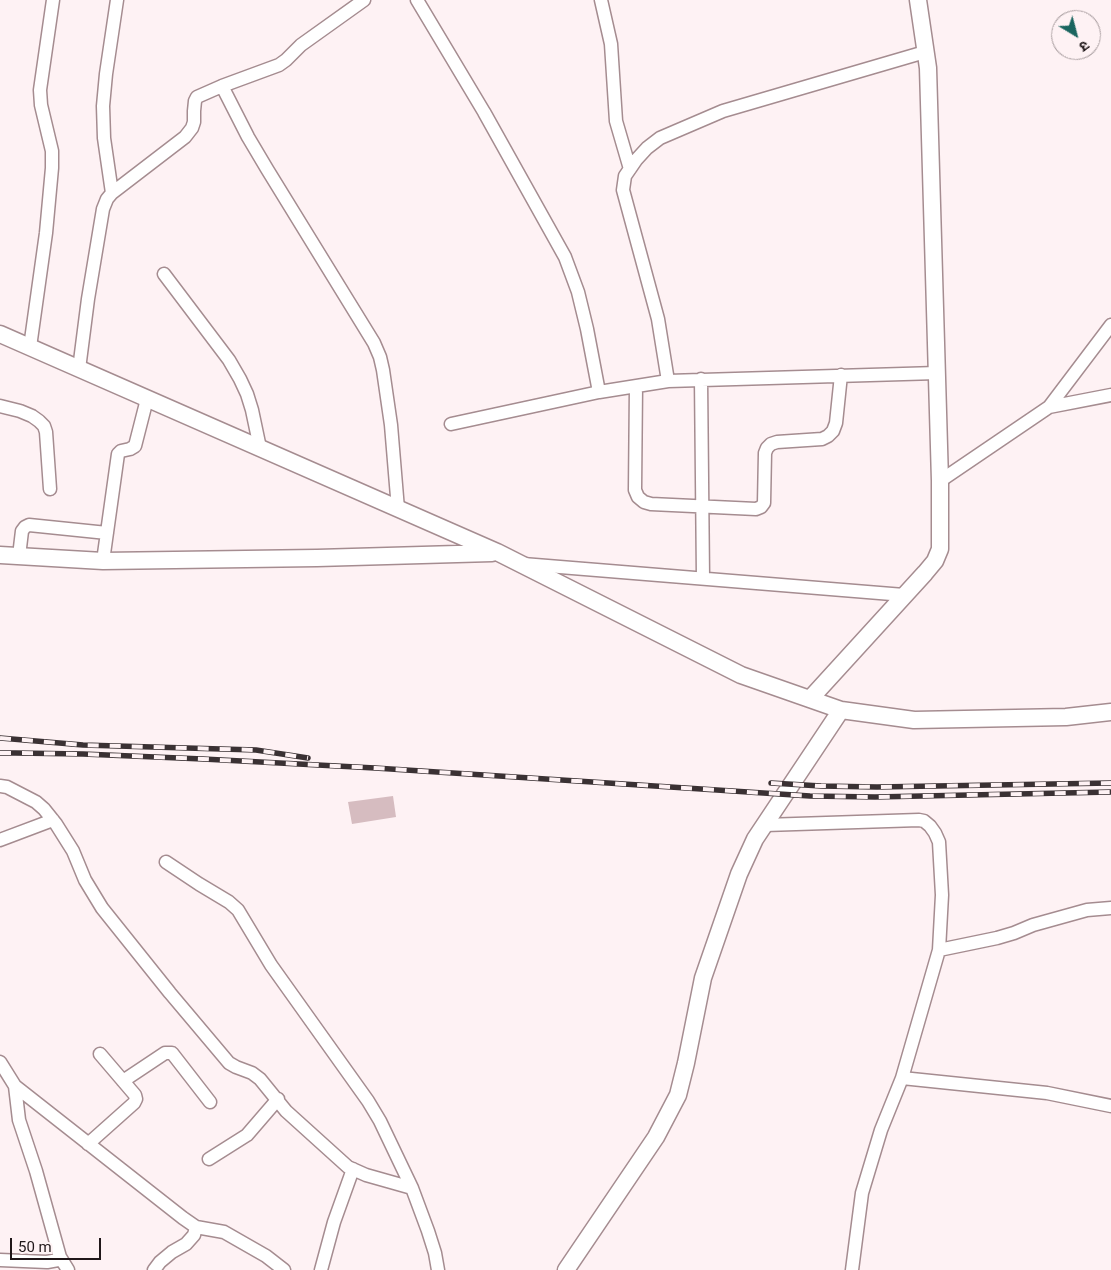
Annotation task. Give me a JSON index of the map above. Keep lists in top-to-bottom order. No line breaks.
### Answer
{"scale_bar":"50 m","north":"bottom right"}
